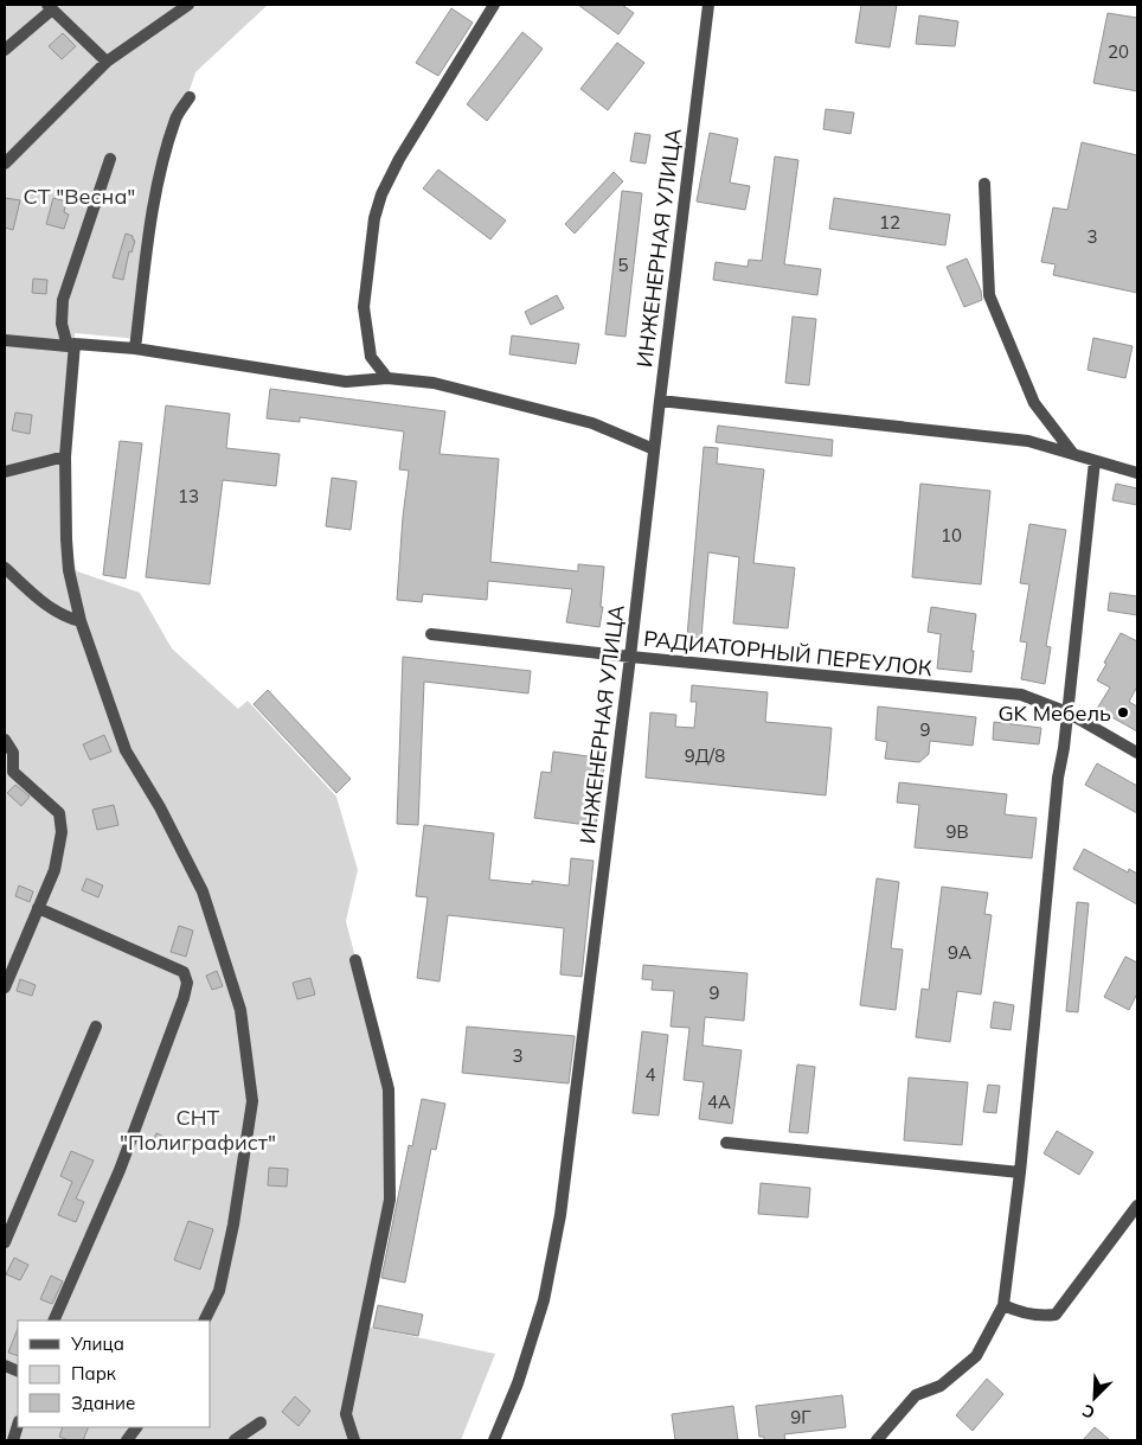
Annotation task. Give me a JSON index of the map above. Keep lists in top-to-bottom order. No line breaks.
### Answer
{"streets":{"street":["ИНЖЕНЕРНАЯ УЛИЦА","РАДИАТОРНЫЙ ПЕРЕУЛОК"]},"crossings":[["ИНЖЕНЕРНАЯ УЛИЦА","РАДИАТОРНЫЙ ПЕРЕУЛОК"]],"parks":["СТ \"Весна\"","СНТ \"Полиграфист\""],"places":["GK Мебель"],"house_numbers":["20","12","3","5","13","10","9","9Д/8","9В","9А","9","3","4","4А","9Г"],"legend":["Улица","Парк","Здание"],"north":"bottom left"}
